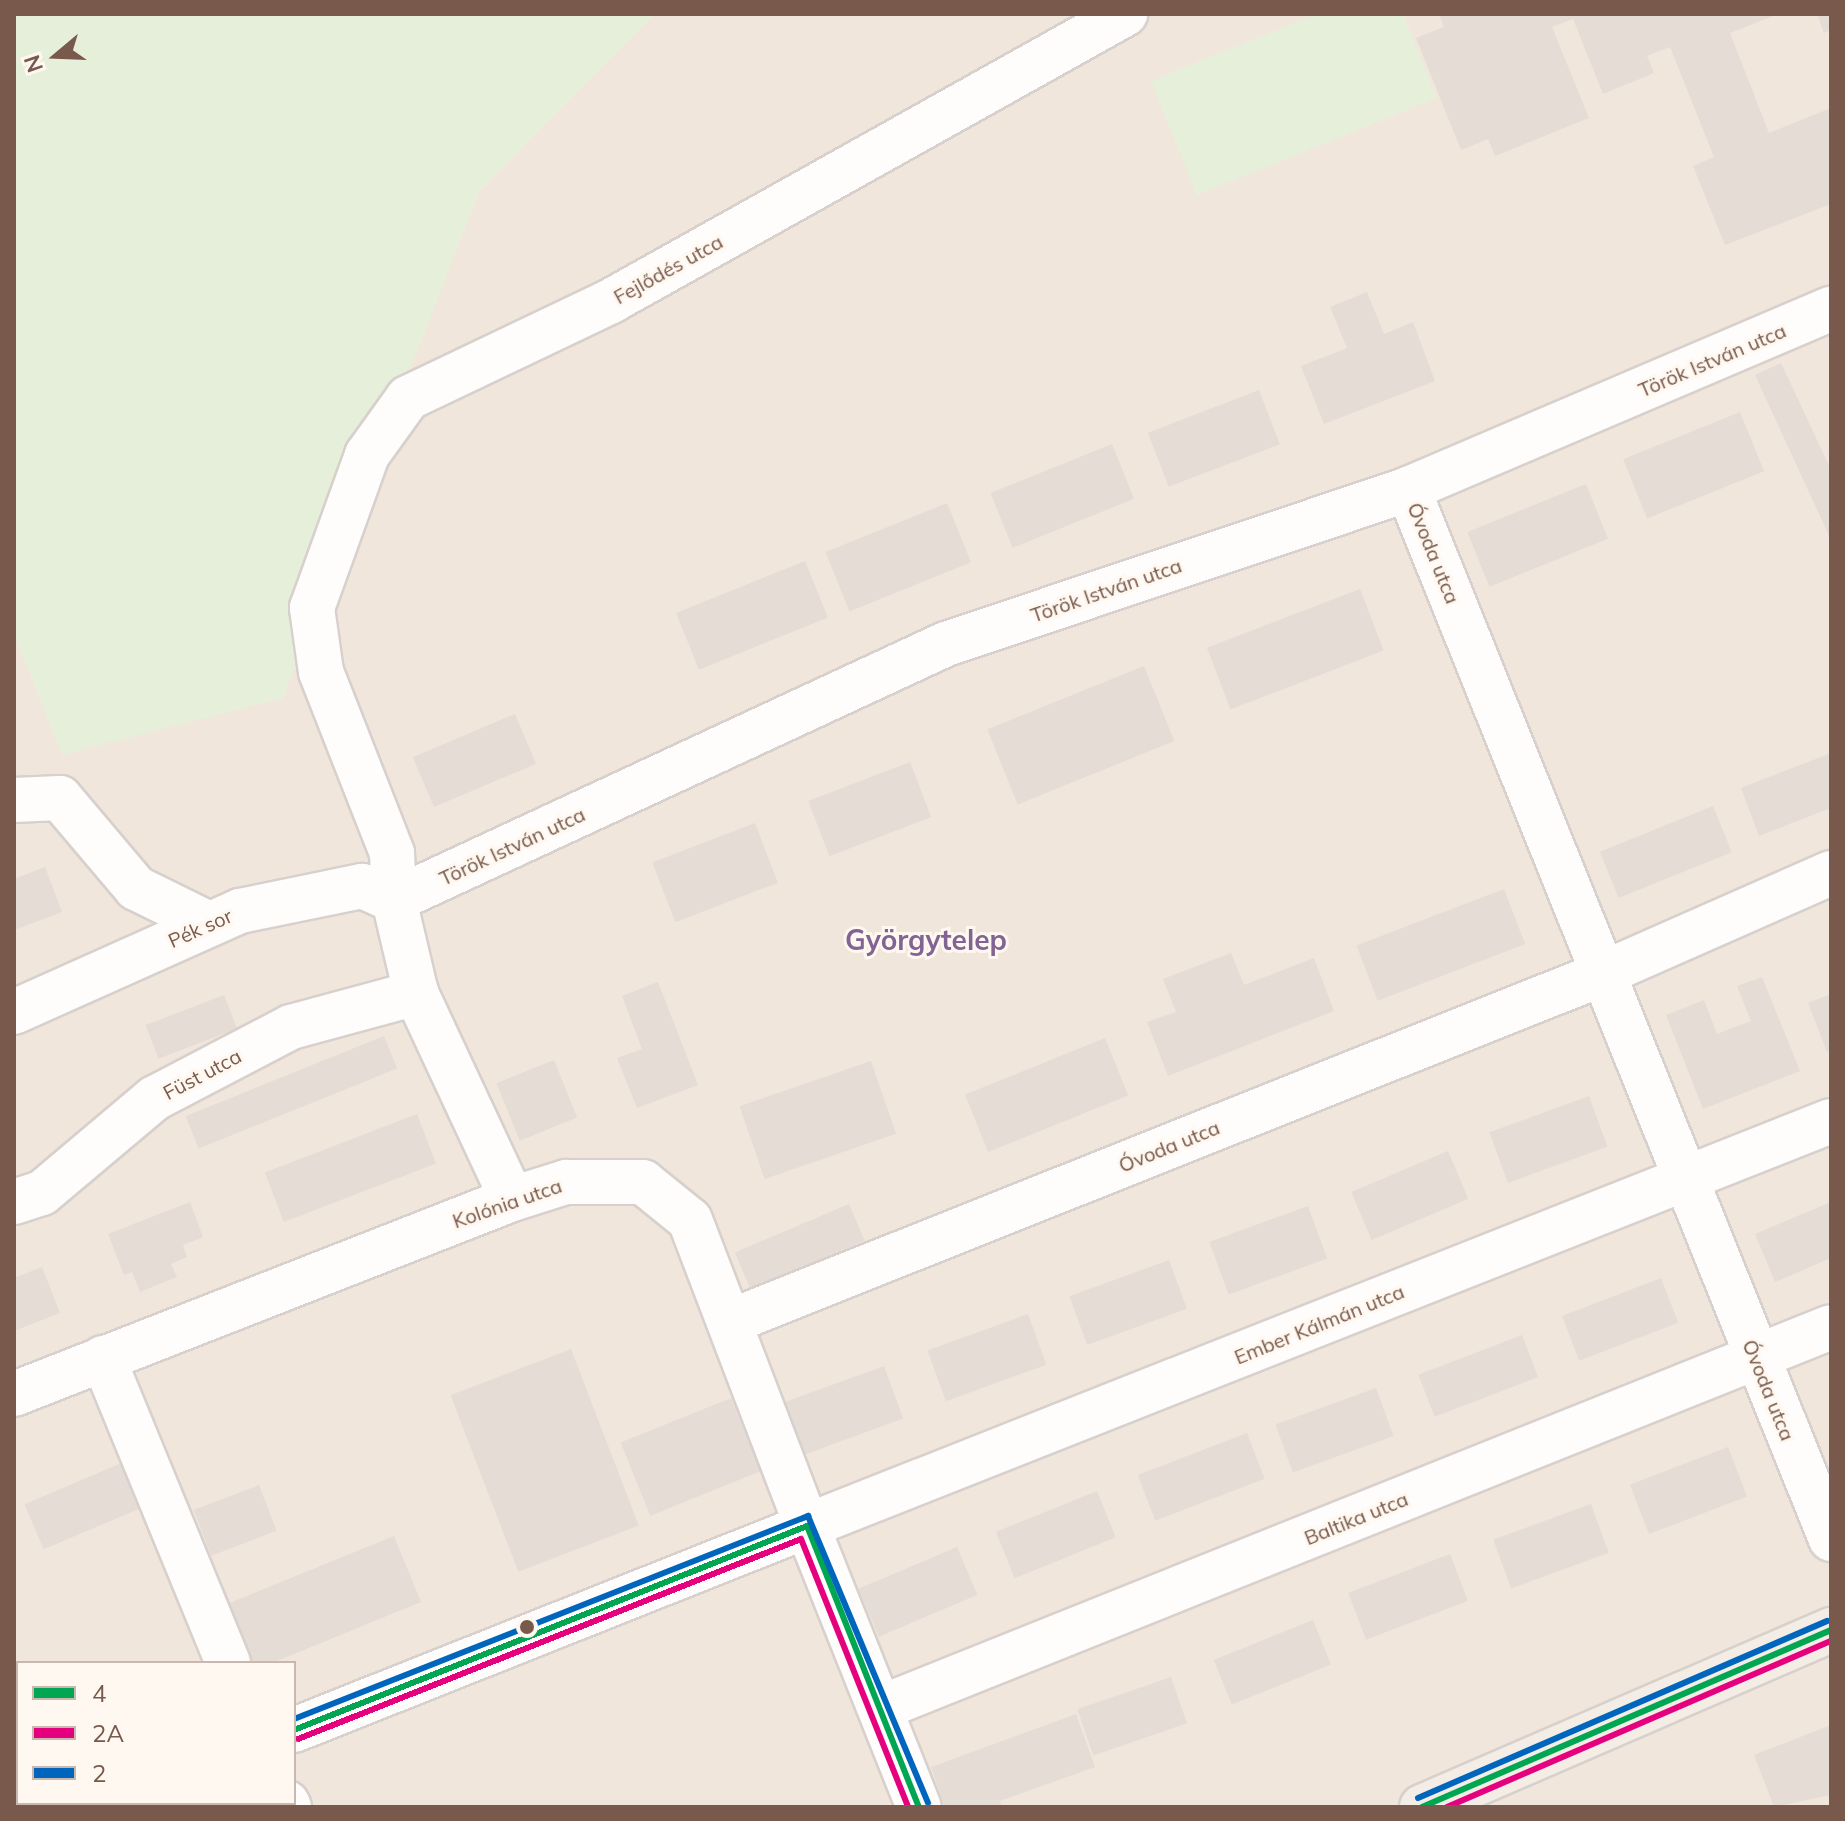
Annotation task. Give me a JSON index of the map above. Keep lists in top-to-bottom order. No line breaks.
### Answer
{"streets":{"street":["Fejlődés utca","Török István utca","Óvoda utca","Pék sor","Füst utca","Kolónia utca","Ember Kálmán utca","Baltika utca"]},"crossings":[["Fejlődés utca","Török István utca"],["Fejlődés utca","Pék sor"],["Török István utca","Óvoda utca"],["Török István utca","Pék sor"],["Óvoda utca","Kolónia utca"],["Óvoda utca","Ember Kálmán utca"],["Óvoda utca","Baltika utca"],["Kolónia utca","Ember Kálmán utca"],["Kolónia utca","Baltika utca"]],"districts":["Györgytelep"],"lines":["transit line 2","transit line 4","transit line 2A"],"legend":["4","2A","2"],"north":"left"}
